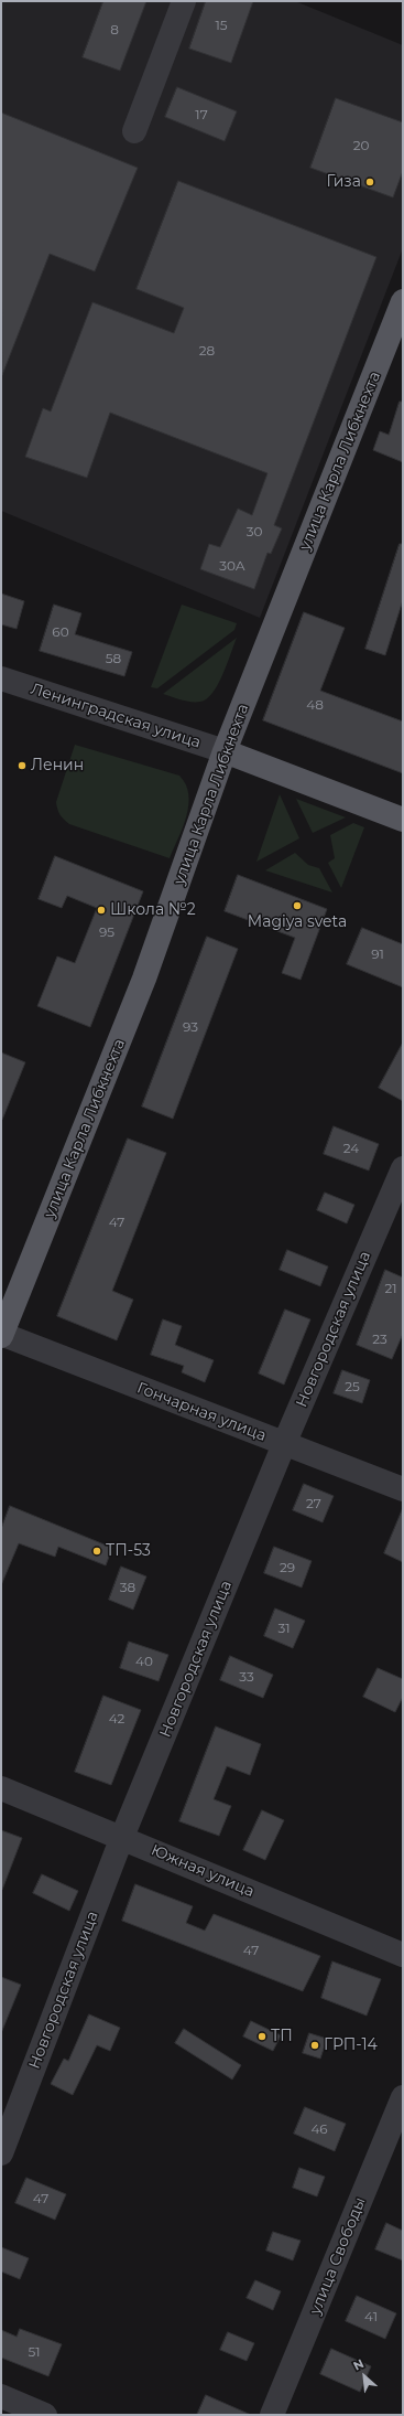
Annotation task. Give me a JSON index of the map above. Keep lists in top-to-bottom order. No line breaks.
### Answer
{"streets":{"main road":["улица Карла Либкнехта","Ленинградская улица"],"street":["Новгородская улица","Гончарная улица","Южная улица","улица Свободы"]},"crossings":[["улица Карла Либкнехта","Ленинградская улица"],["улица Карла Либкнехта","Гончарная улица"],["Новгородская улица","Гончарная улица"],["Новгородская улица","Южная улица"]],"places":["Гиза","Ленин","Magiya sveta","Школа №2","ТП-53","ТП","ГРП-14"],"house_numbers":["15","8","17","20","28","30","30А","60","58","48","95","91","93","24","47","21","23","25","27","29","38","31","40","33","42","47","46","47","41","51"],"north":"top left"}
